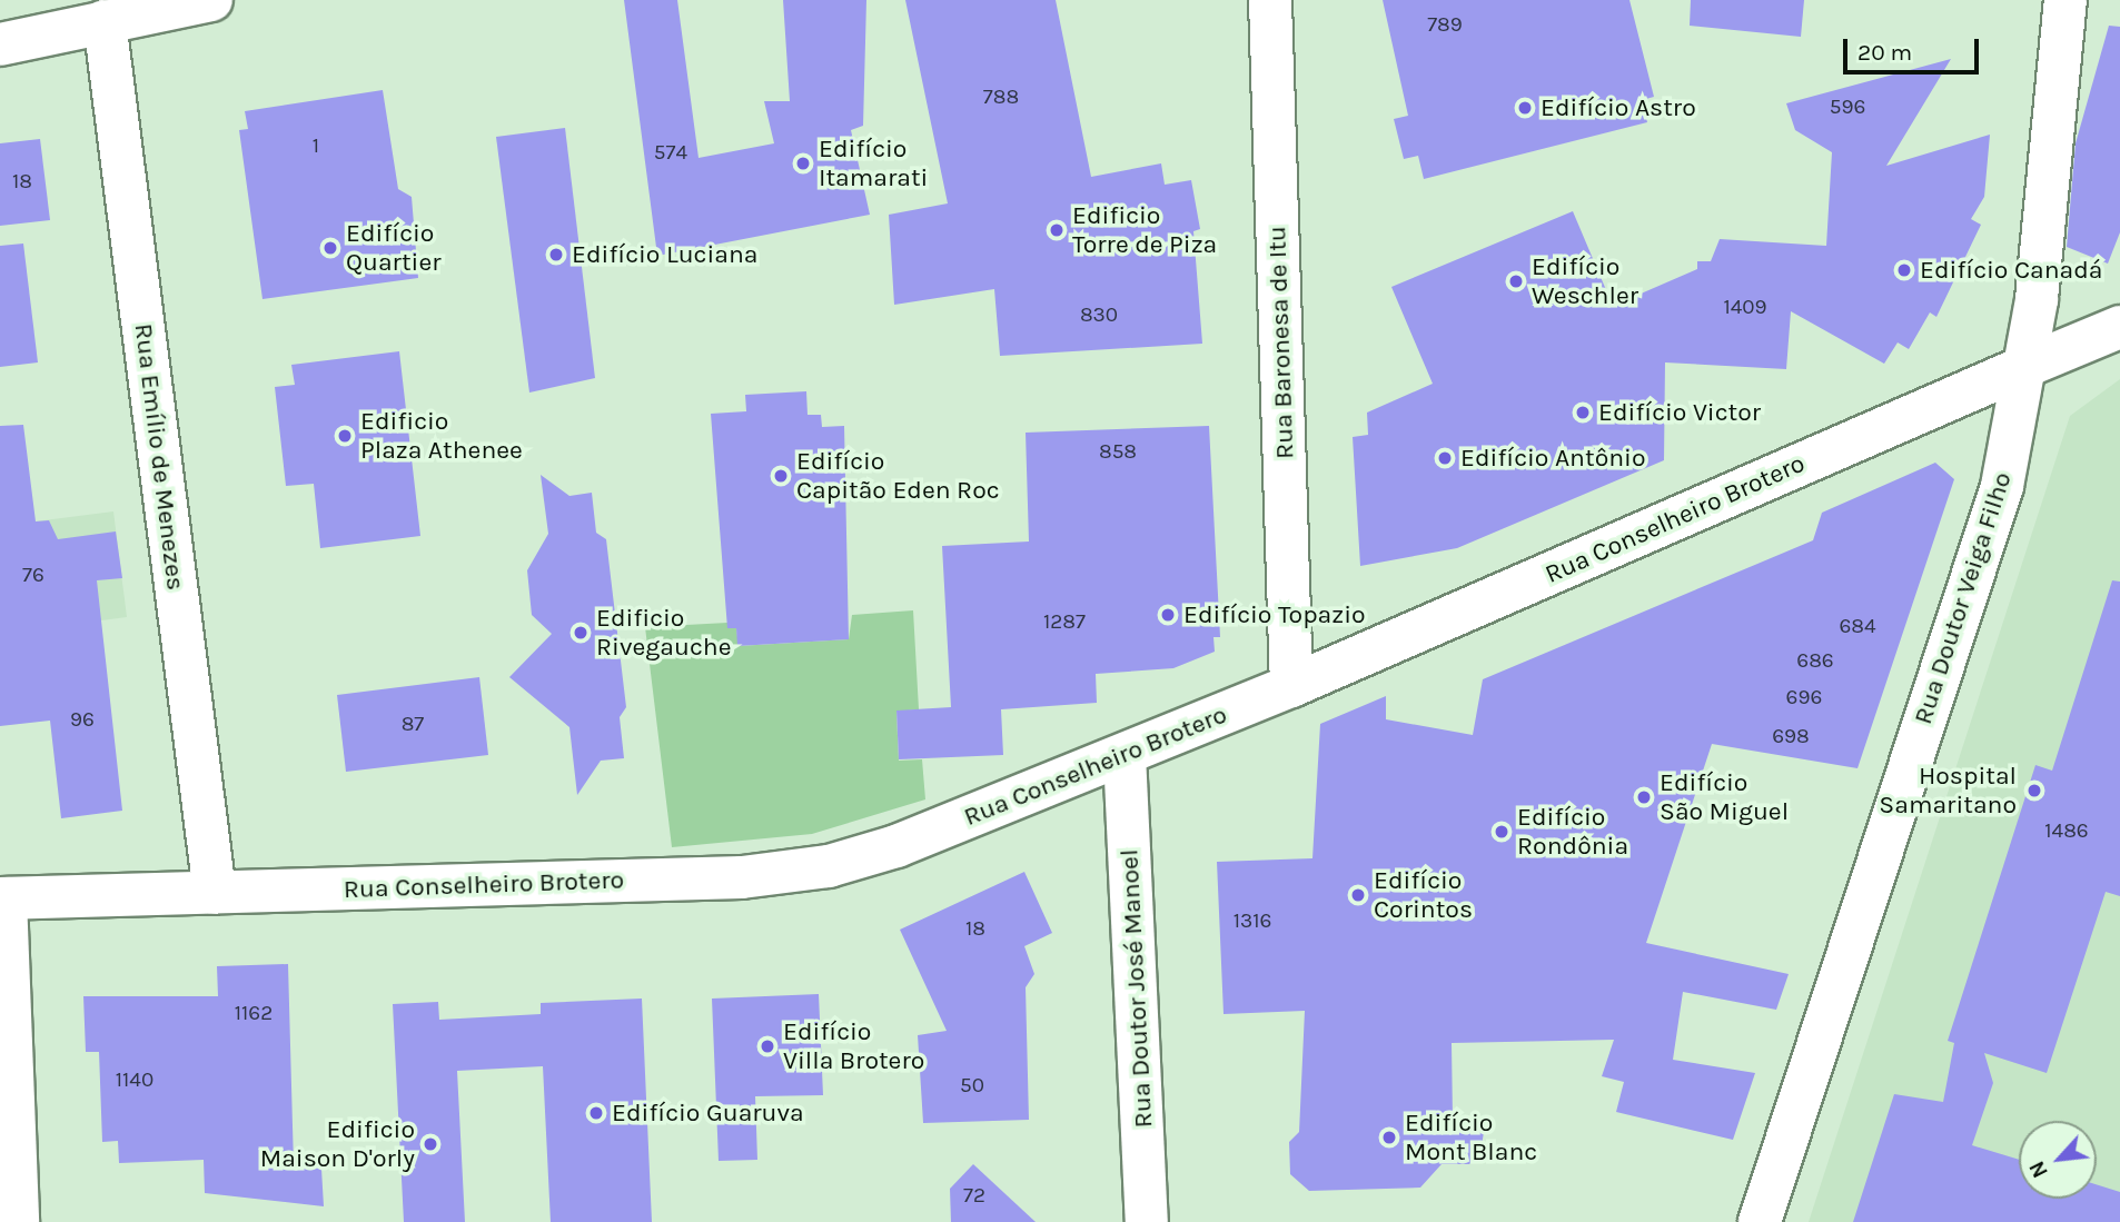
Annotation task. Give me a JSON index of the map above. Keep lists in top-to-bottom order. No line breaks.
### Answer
{"streets":{"street":["Rua Baronesa de Itu","Rua Emílio de Menezes","Rua Conselheiro Brotero","Rua Doutor Veiga Filho","Rua Doutor José Manoel"]},"crossings":[["Rua Baronesa de Itu","Rua Conselheiro Brotero"],["Rua Emílio de Menezes","Rua Conselheiro Brotero"],["Rua Conselheiro Brotero","Rua Doutor Veiga Filho"],["Rua Conselheiro Brotero","Rua Doutor José Manoel"]],"places":["Edifício Astro","Edifício Itamarati","Edificio Torre de Piza","Edifício Quartier","Edifício Luciana","Edifício Canadá","Edifício Weschler","Edifício Victor","Edificio Plaza Athenee","Edifício Antônio","Edifício Capitão Eden Roc","Edifício Topazio","Edificio Rivegauche","Hospital Samaritano","Edifício São Miguel","Edifício Rondônia","Edifício Corintos","Edifício Villa Brotero","Edifício Guaruva","Edifício Mont Blanc","Edificio Maison D'orly"],"house_numbers":["789","788","596","1","574","18","1409","830","858","76","1287","684","686","696","96","87","698","1486","1316","18","1162","1140","50","72"],"scale_bar":"20 m","north":"bottom left"}
